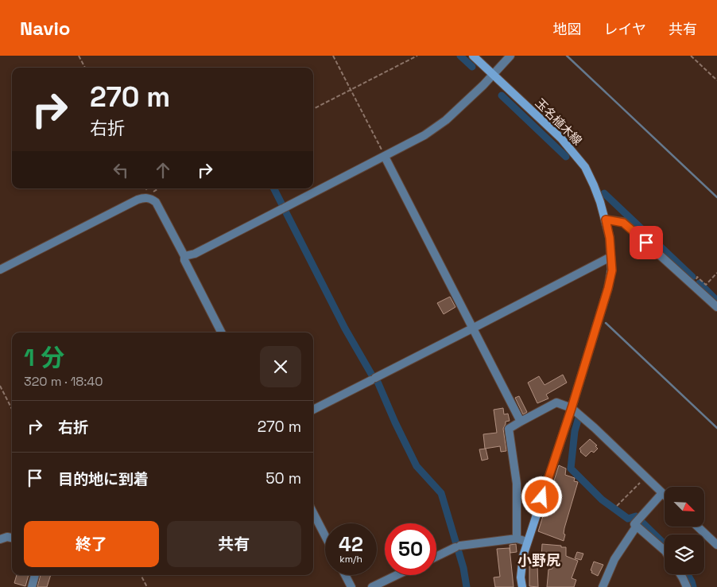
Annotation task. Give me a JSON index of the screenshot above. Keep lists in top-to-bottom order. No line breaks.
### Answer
{"streets":{"main road":["玉名植木線"]},"districts":["小野尻"],"north":"bottom right","page":{"header":"Navio","nav":["地図","レイヤ","共有"],"turn":["270 m","右折"],"heading":["1 分","320 m · 18:40"],"list":[{"name":"右折","value":"270 m"},{"name":"目的地に到着","value":"50 m"}],"buttons":["終了","共有"],"speed":"42 km/h","limit":"50"}}
